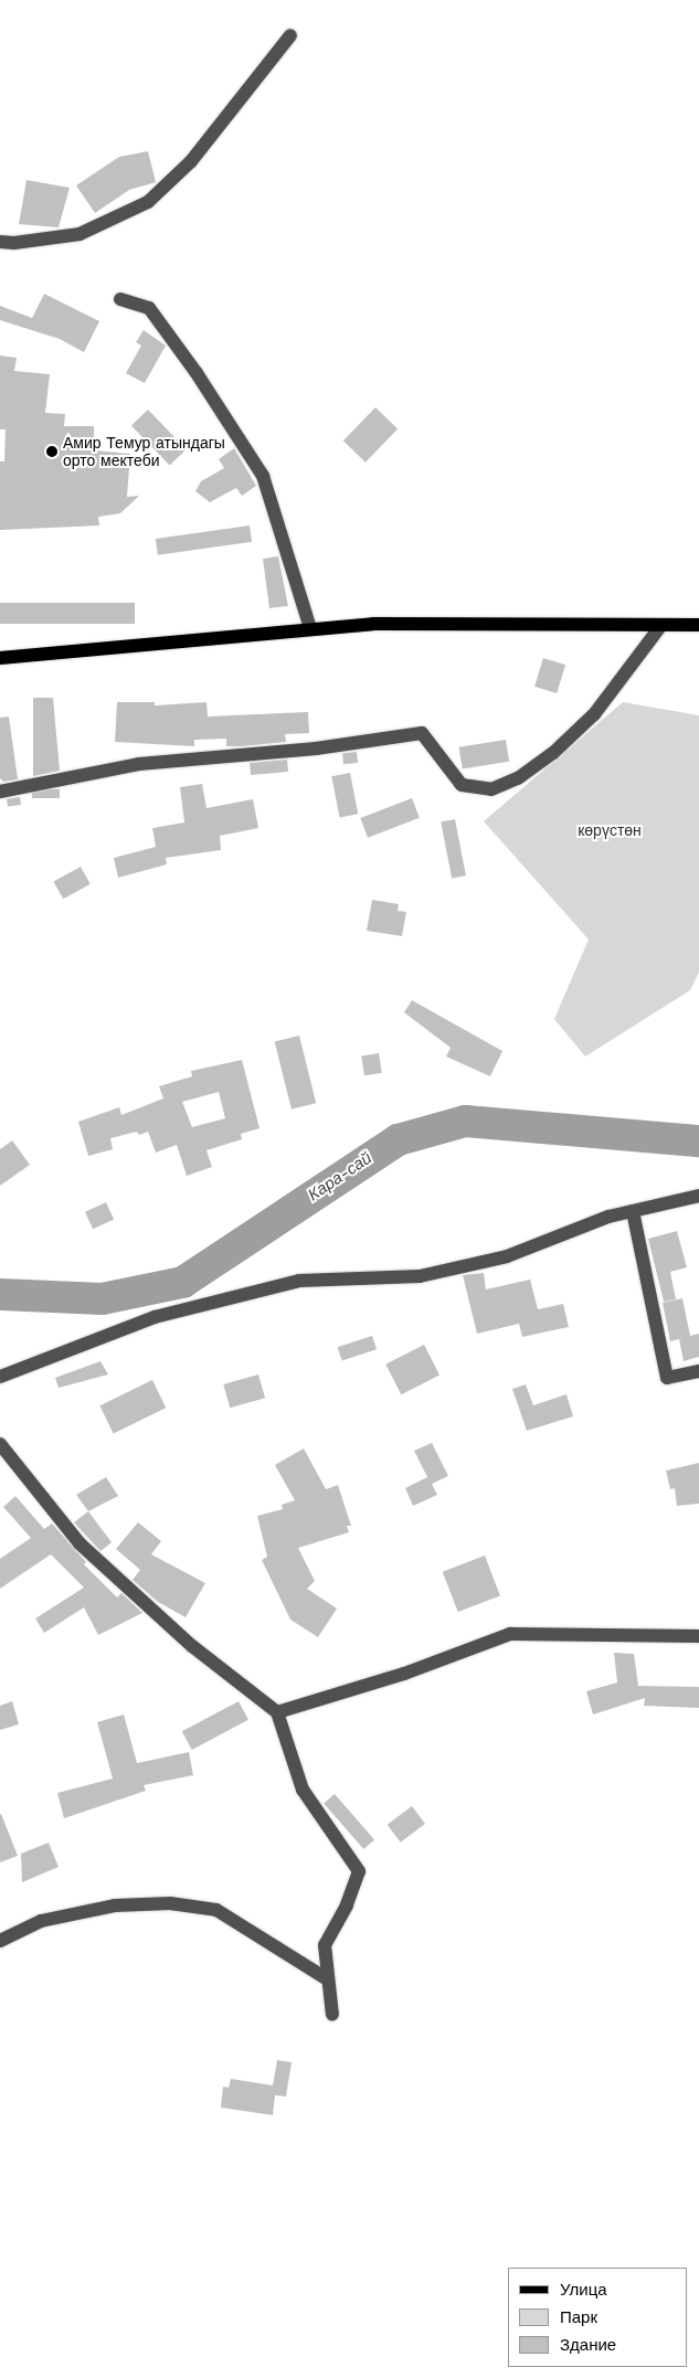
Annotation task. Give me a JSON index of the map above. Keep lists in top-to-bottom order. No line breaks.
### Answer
{"water":["Кара-сай"],"parks":["көрүстөн"],"places":["Амир Темур атындагы орто мектеби"],"legend":["Улица","Парк","Здание"]}
